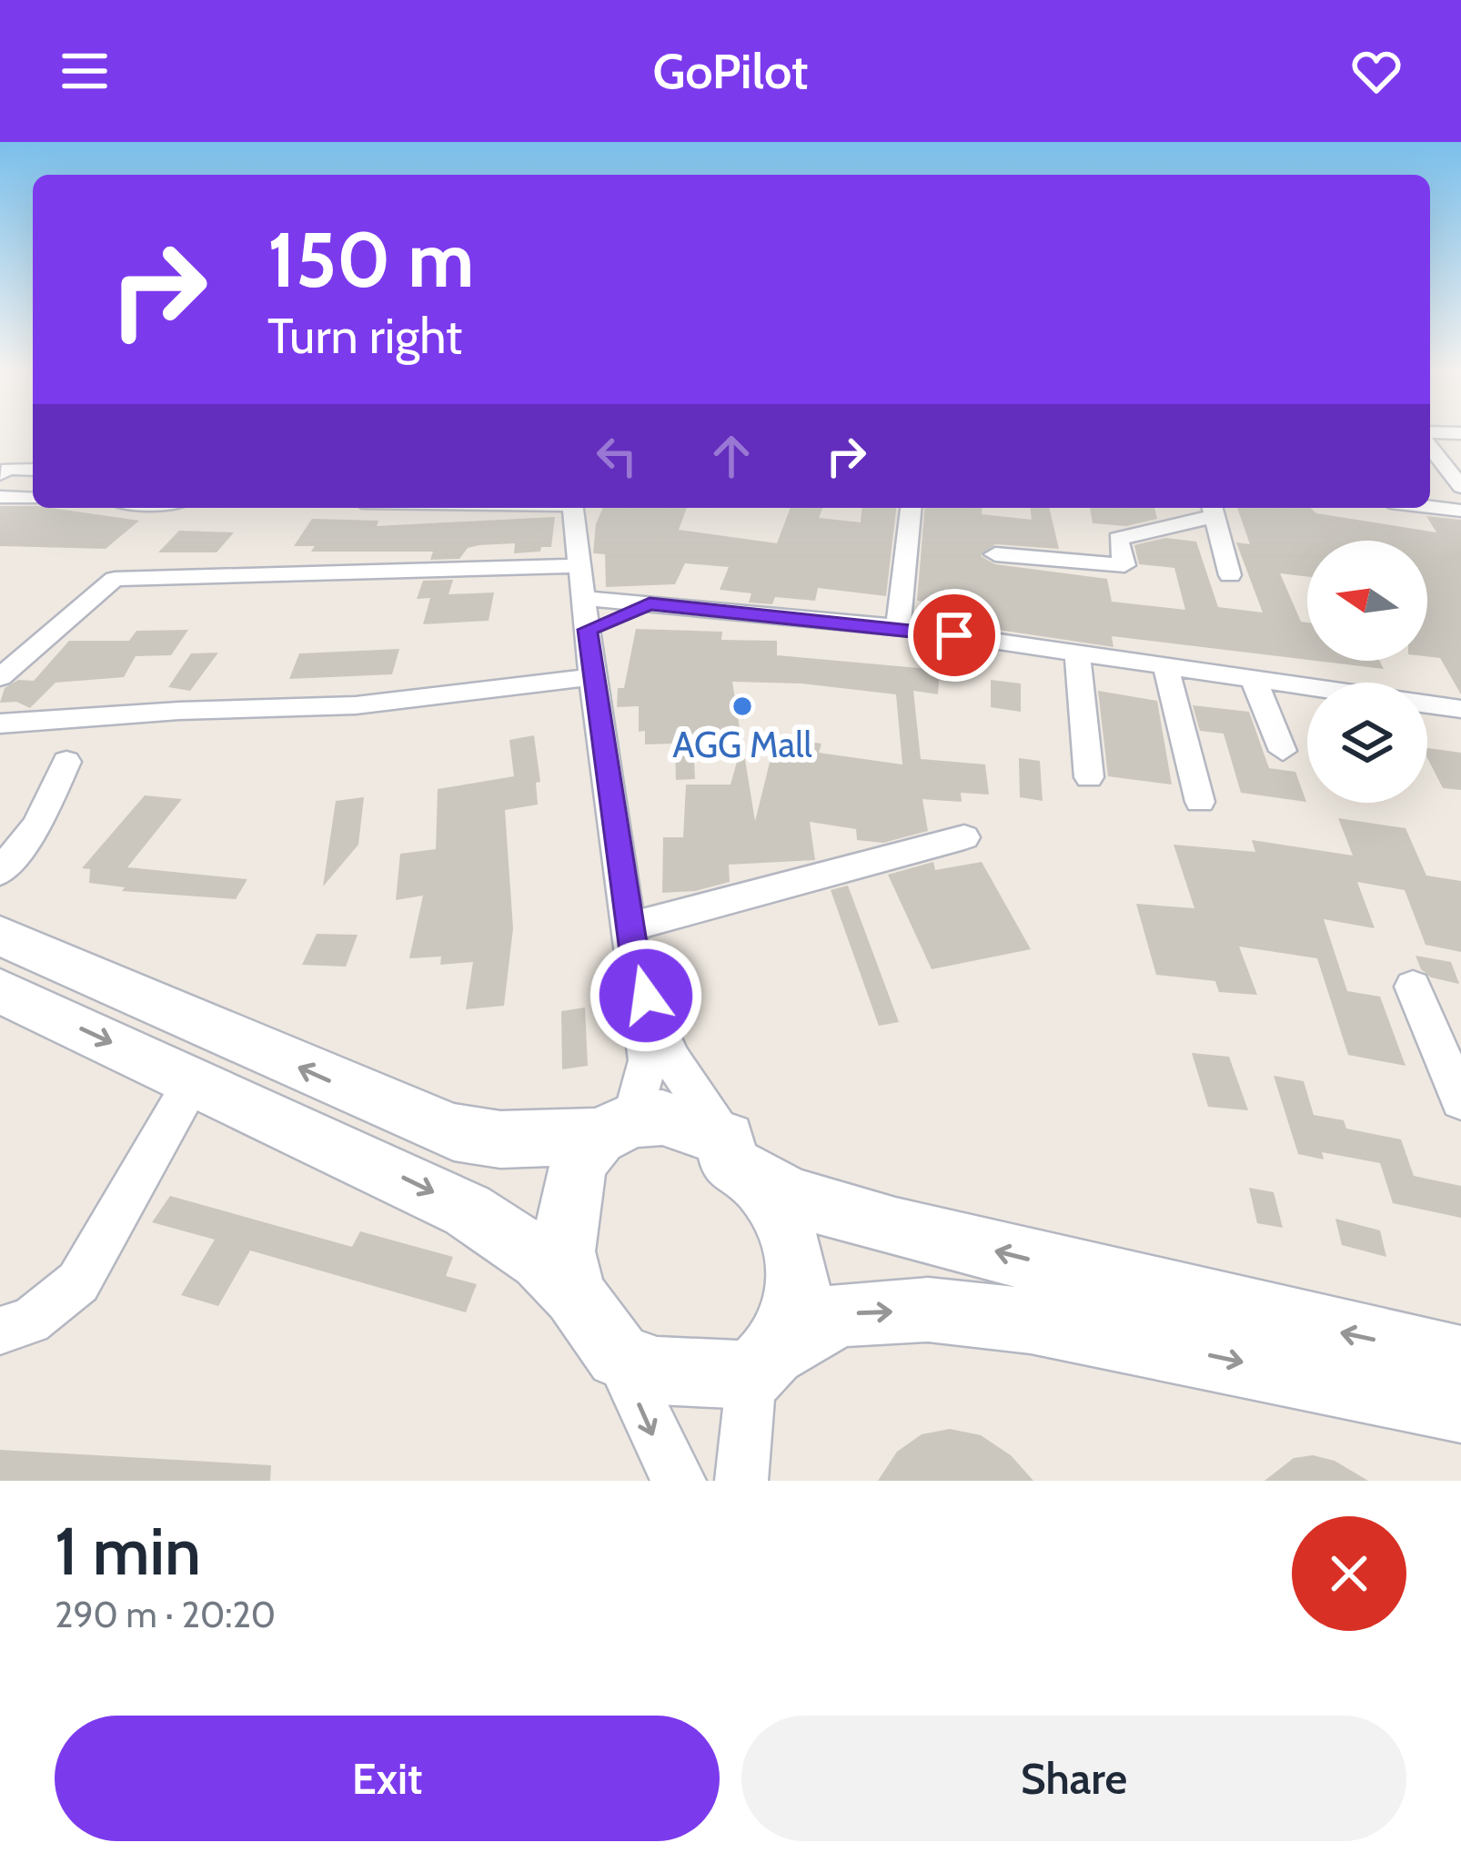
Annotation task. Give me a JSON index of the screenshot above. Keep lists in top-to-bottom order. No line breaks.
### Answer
{"places":["AGG Mall"],"north":"left","page":{"header":"GoPilot","turn":["150 m","Turn right"],"heading":["1 min","290 m · 20:20"],"buttons":["Exit","Share"]}}
